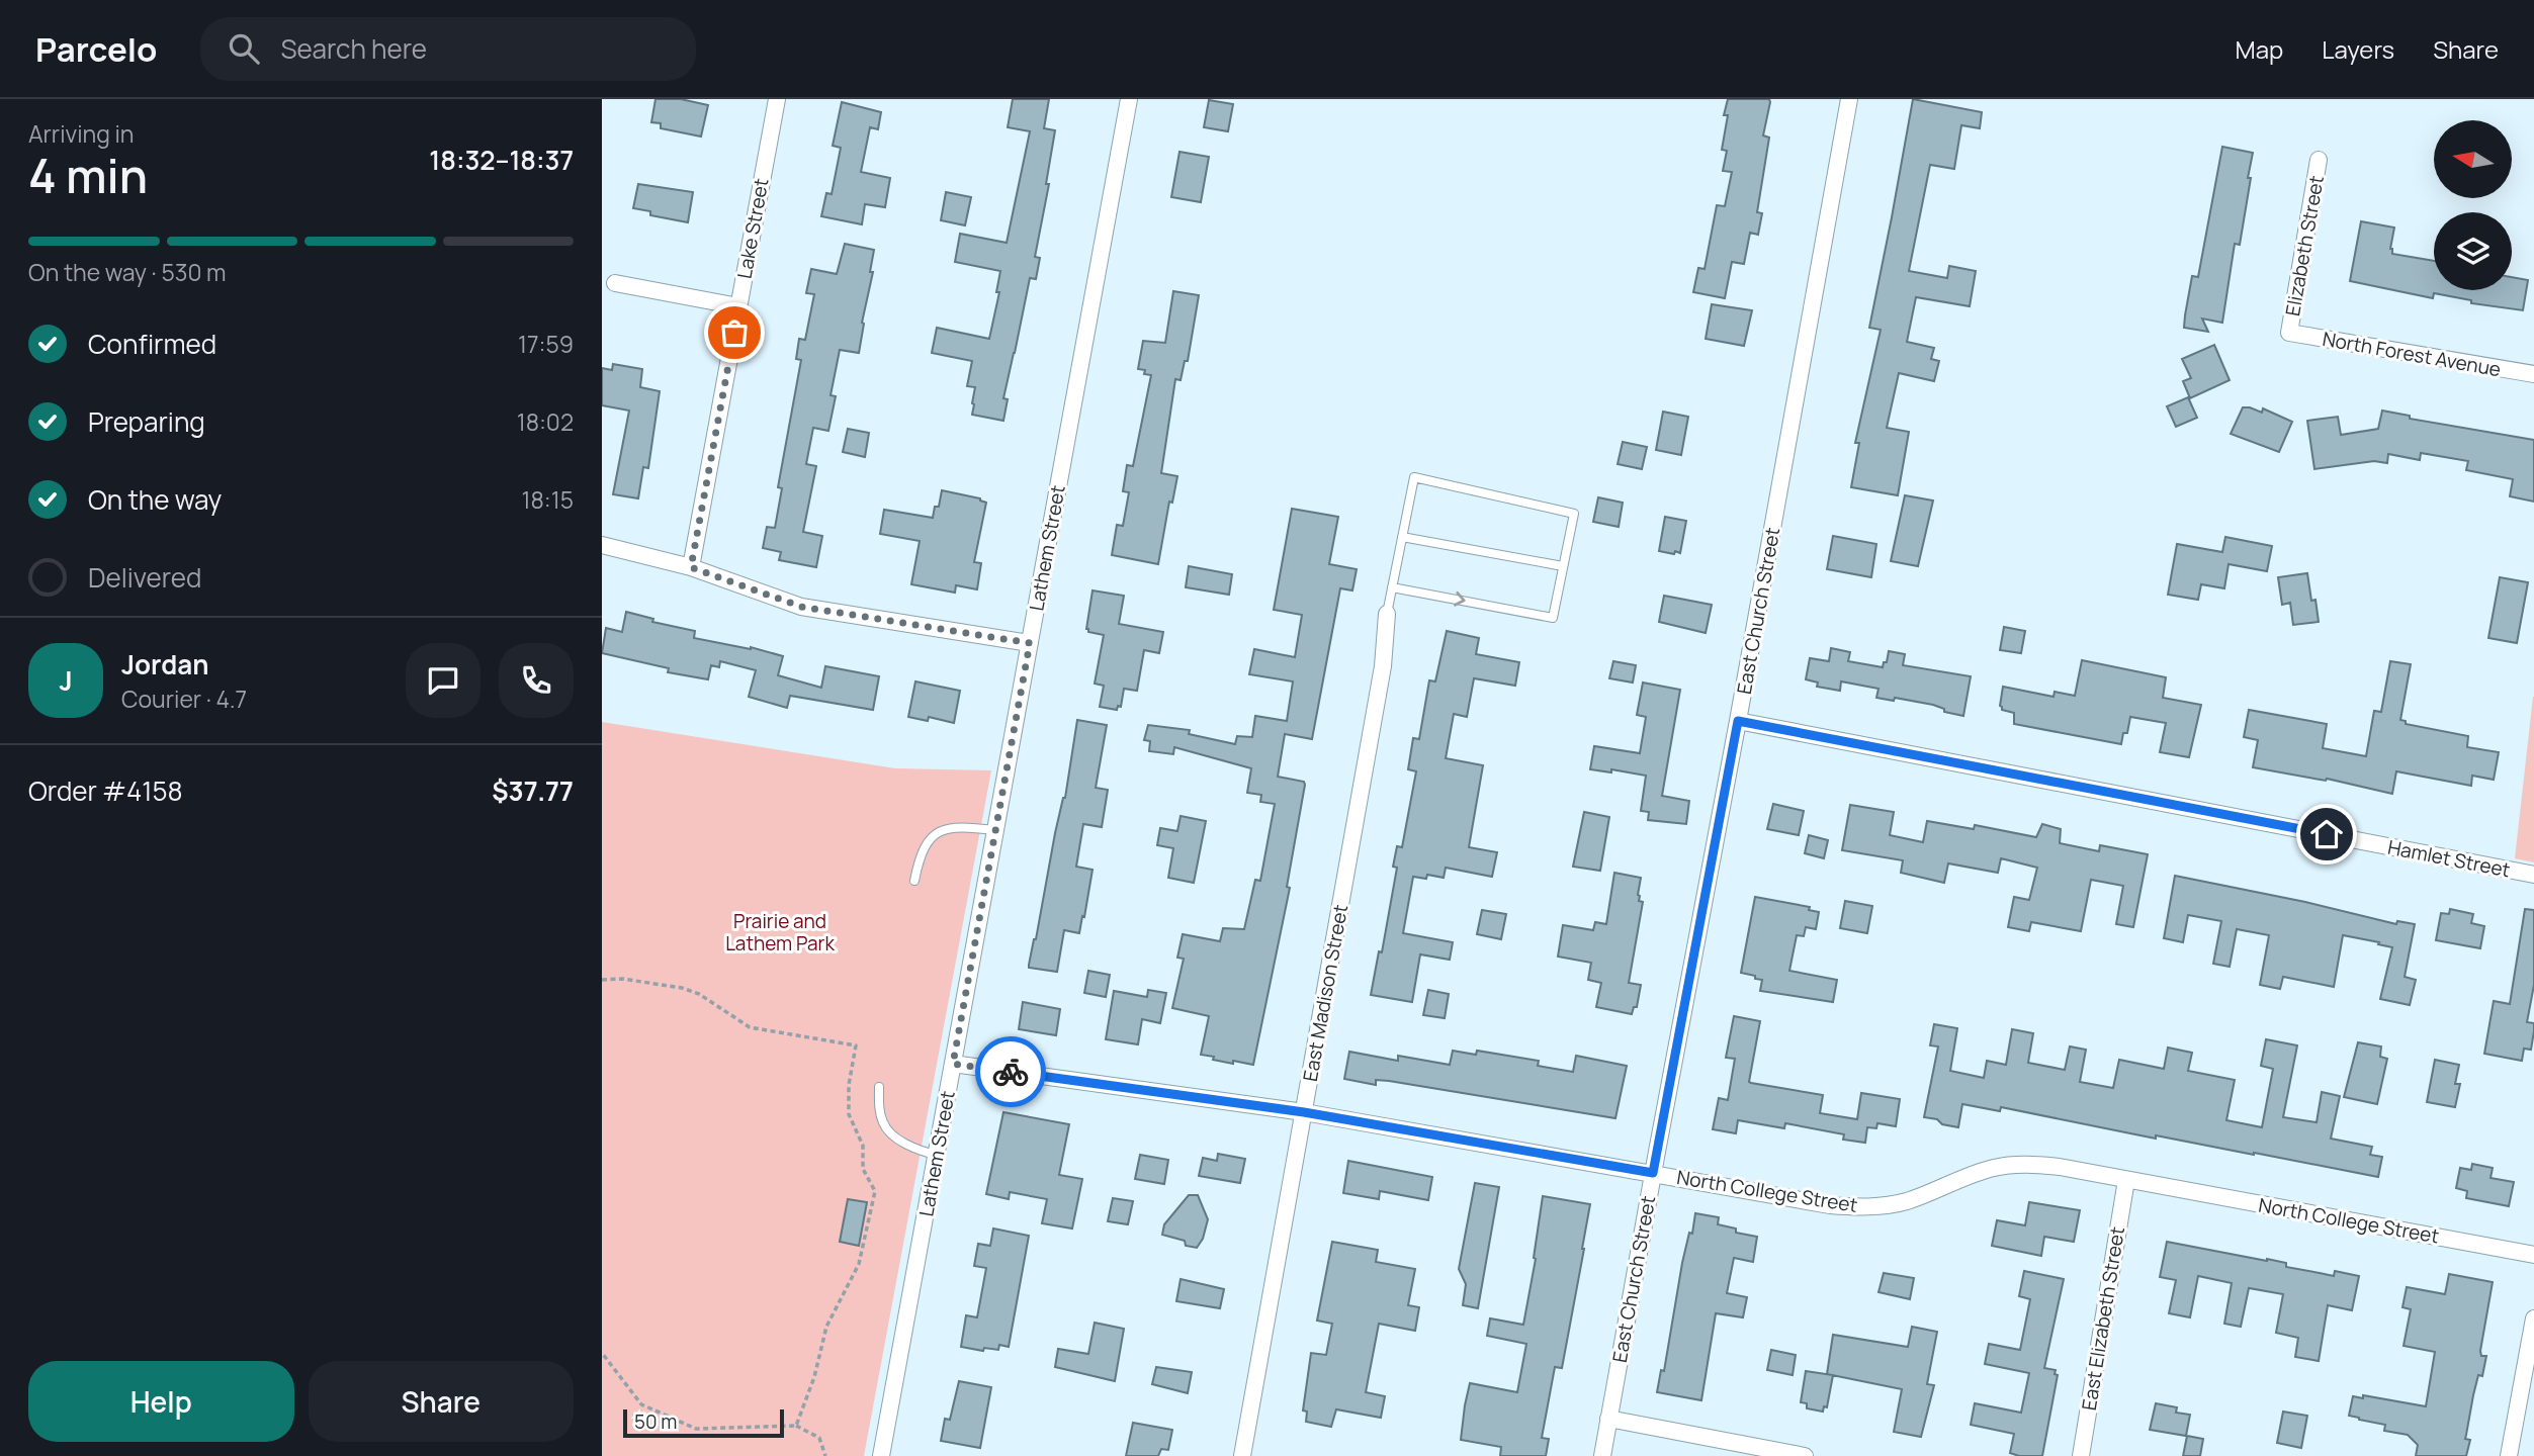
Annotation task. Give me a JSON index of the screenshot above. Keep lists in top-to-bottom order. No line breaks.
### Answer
{"streets":{"street":["Lake Street","Elizabeth Street","North Forest Avenue","Lathem Street","East Church Street","Hamlet Street","East Madison Street","North College Street","East Elizabeth Street"]},"crossings":[["Elizabeth Street","North Forest Avenue"],["Lathem Street","North College Street"],["East Church Street","Hamlet Street"],["East Church Street","North College Street"],["East Madison Street","North College Street"],["North College Street","East Elizabeth Street"]],"parks":["Prairie and Lathem Park"],"scale_bar":"50 m","north":"left","page":{"header":"Parcelo","search":"Search here","nav":["Map","Layers","Share"],"heading":["4 min","Arriving in","18:32–18:37"],"panel":["Jordan","Courier · 4.7","Order #4158","$37.77"],"bar":"On the way · 530 m","list":[["Confirmed","17:59"],["Preparing","18:02"],["On the way","18:15"],"Delivered"],"round":"J","buttons":["Help","Share"],"scale":"50 m"}}
